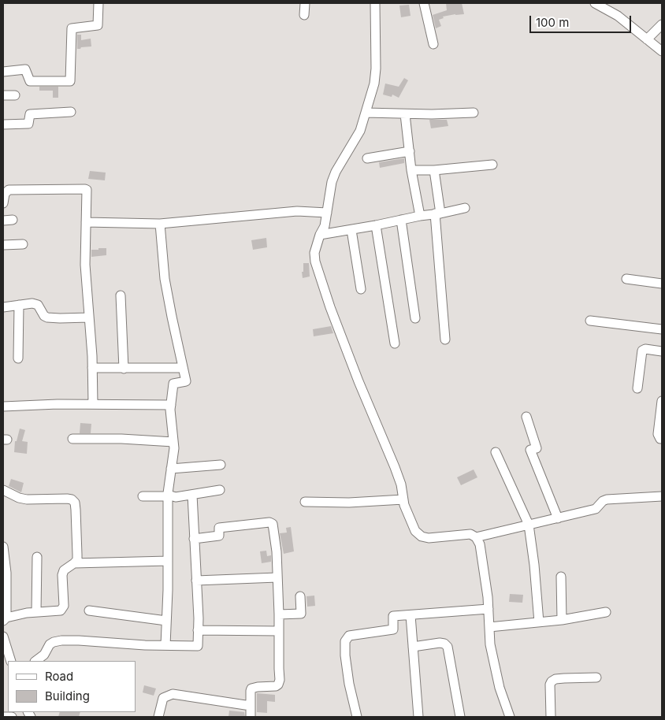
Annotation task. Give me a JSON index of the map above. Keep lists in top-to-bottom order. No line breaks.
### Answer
{"legend":["Road","Building"],"scale_bar":"100 m"}
